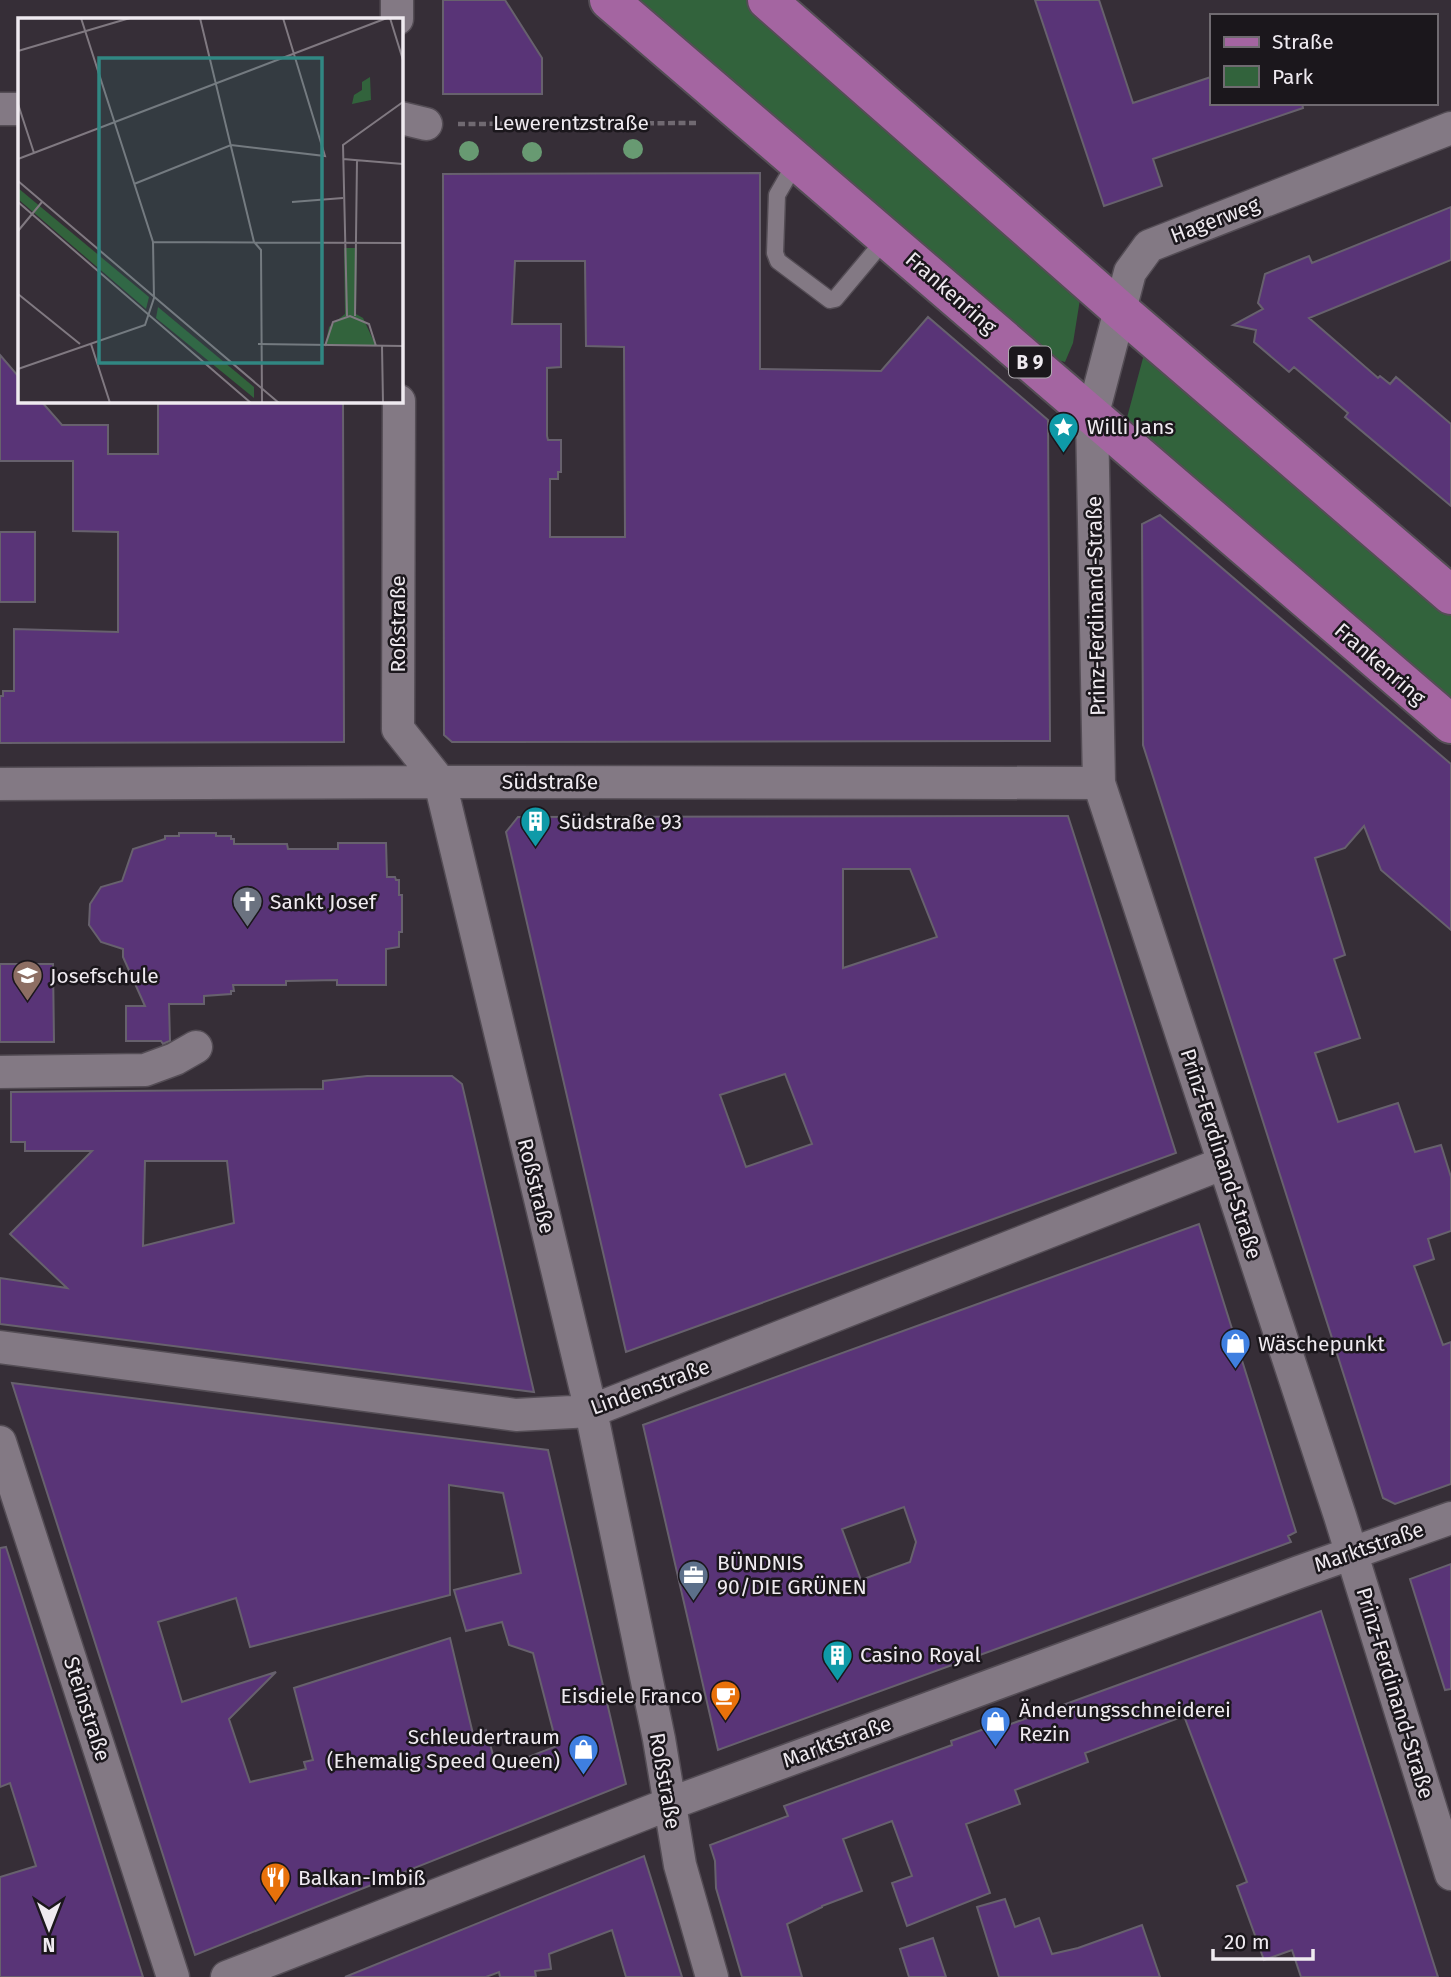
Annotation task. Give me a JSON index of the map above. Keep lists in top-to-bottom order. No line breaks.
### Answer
{"streets":{"main road":["Frankenring","B 9"],"street":["Hagerweg","Prinz-Ferdinand-Straße","Roßstraße","Südstraße","Lindenstraße","Marktstraße","Steinstraße"],"path":["Lewerentzstraße"]},"crossings":[["Lewerentzstraße","Frankenring"],["Hagerweg","Frankenring"],["Hagerweg","Prinz-Ferdinand-Straße"],["Frankenring","Prinz-Ferdinand-Straße"],["Prinz-Ferdinand-Straße","Südstraße"],["Prinz-Ferdinand-Straße","Lindenstraße"],["Prinz-Ferdinand-Straße","Marktstraße"],["Roßstraße","Südstraße"],["Roßstraße","Lindenstraße"],["Roßstraße","Marktstraße"]],"places":{"place":["Willi Jans"],"building":["Südstraße 93","Casino Royal"],"church":["Sankt Josef"],"school or university":["Josefschule"],"shop":["Wäschepunkt","Änderungsschneiderei Rezin","Schleudertraum (Ehemalig Speed Queen)"],"office":["BÜNDNIS 90/DIE GRÜNEN"],"cafe":["Eisdiele Franco"],"restaurant":["Balkan-Imbiß"]},"legend":["Straße","Park"],"scale_bar":"20 m","north":"bottom"}
